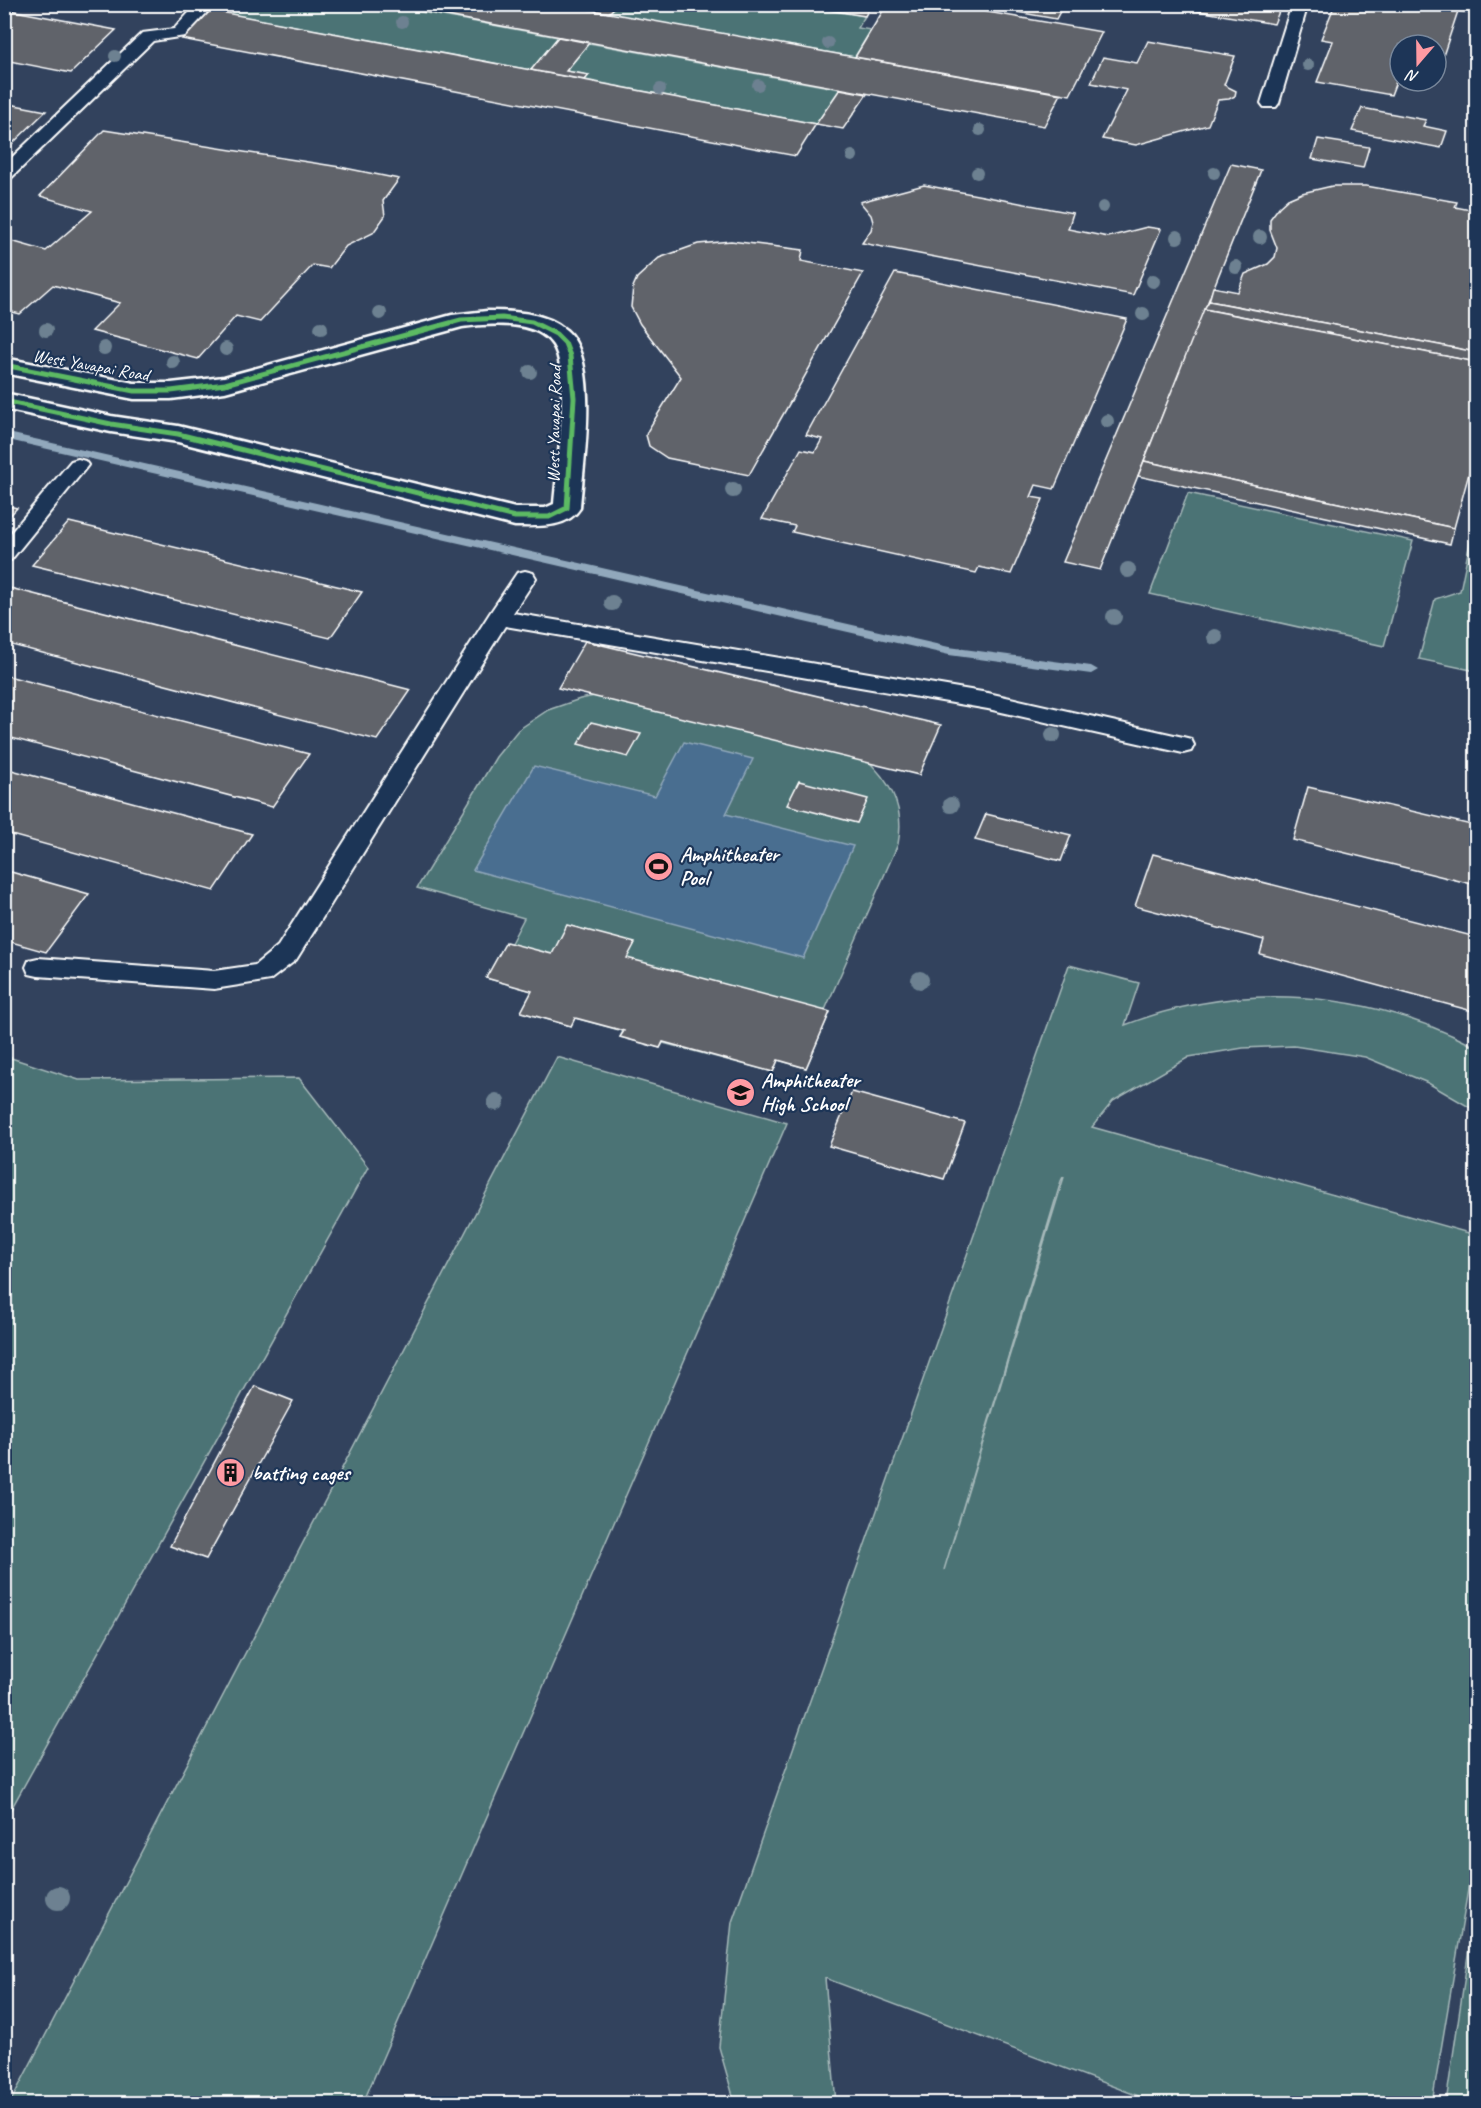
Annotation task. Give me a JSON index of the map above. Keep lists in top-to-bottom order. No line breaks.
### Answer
{"streets":{"street":["West Yavapai Road"]},"places":{"sports":["Amphitheater Pool"],"school or university":["Amphitheater High School"],"building":["batting cages"]},"north":"bottom"}
